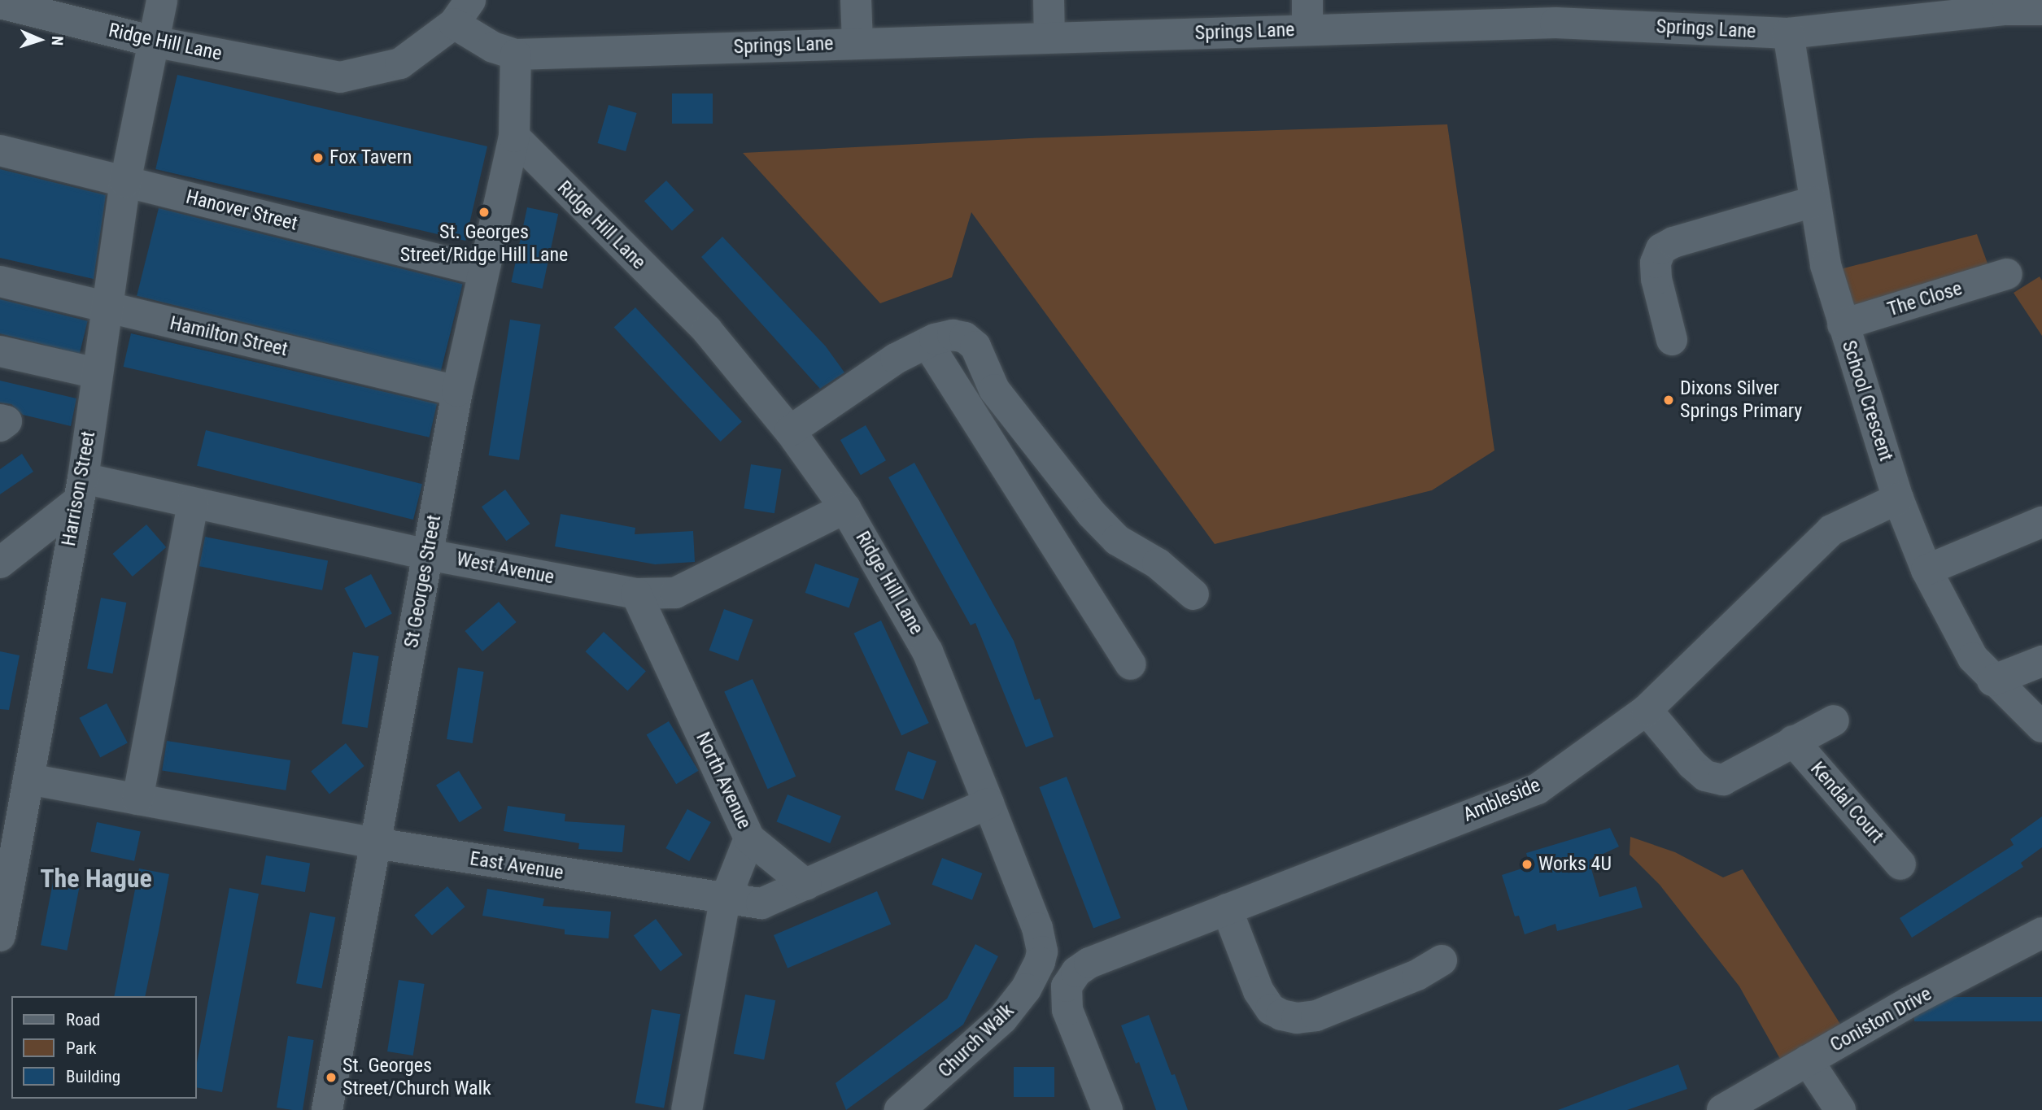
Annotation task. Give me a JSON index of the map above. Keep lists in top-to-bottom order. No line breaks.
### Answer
{"streets":{"street":["Springs Lane","Ridge Hill Lane","Hanover Street","The Close","Hamilton Street","School Crescent","Harrison Street","West Avenue","St Georges Street","North Avenue","Ambleside","Kendal Court","East Avenue","Coniston Drive","Church Walk"]},"crossings":[["Springs Lane","Ridge Hill Lane"],["Springs Lane","School Crescent"],["Springs Lane","St Georges Street"],["Ridge Hill Lane","Harrison Street"],["Ridge Hill Lane","West Avenue"],["Ridge Hill Lane","St Georges Street"],["Ridge Hill Lane","East Avenue"],["Ridge Hill Lane","Church Walk"],["Hanover Street","Harrison Street"],["Hanover Street","St Georges Street"],["The Close","School Crescent"],["Hamilton Street","Harrison Street"],["Hamilton Street","St Georges Street"],["School Crescent","Ambleside"],["Harrison Street","West Avenue"],["Harrison Street","East Avenue"],["West Avenue","St Georges Street"],["West Avenue","North Avenue"],["St Georges Street","East Avenue"],["North Avenue","East Avenue"],["Ambleside","Kendal Court"]],"districts":["The Hague"],"places":["Fox Tavern","St. Georges Street/Ridge Hill Lane","Dixons Silver Springs Primary","Works 4U","St. Georges Street/Church Walk"],"legend":["Road","Park","Building"],"north":"right"}
